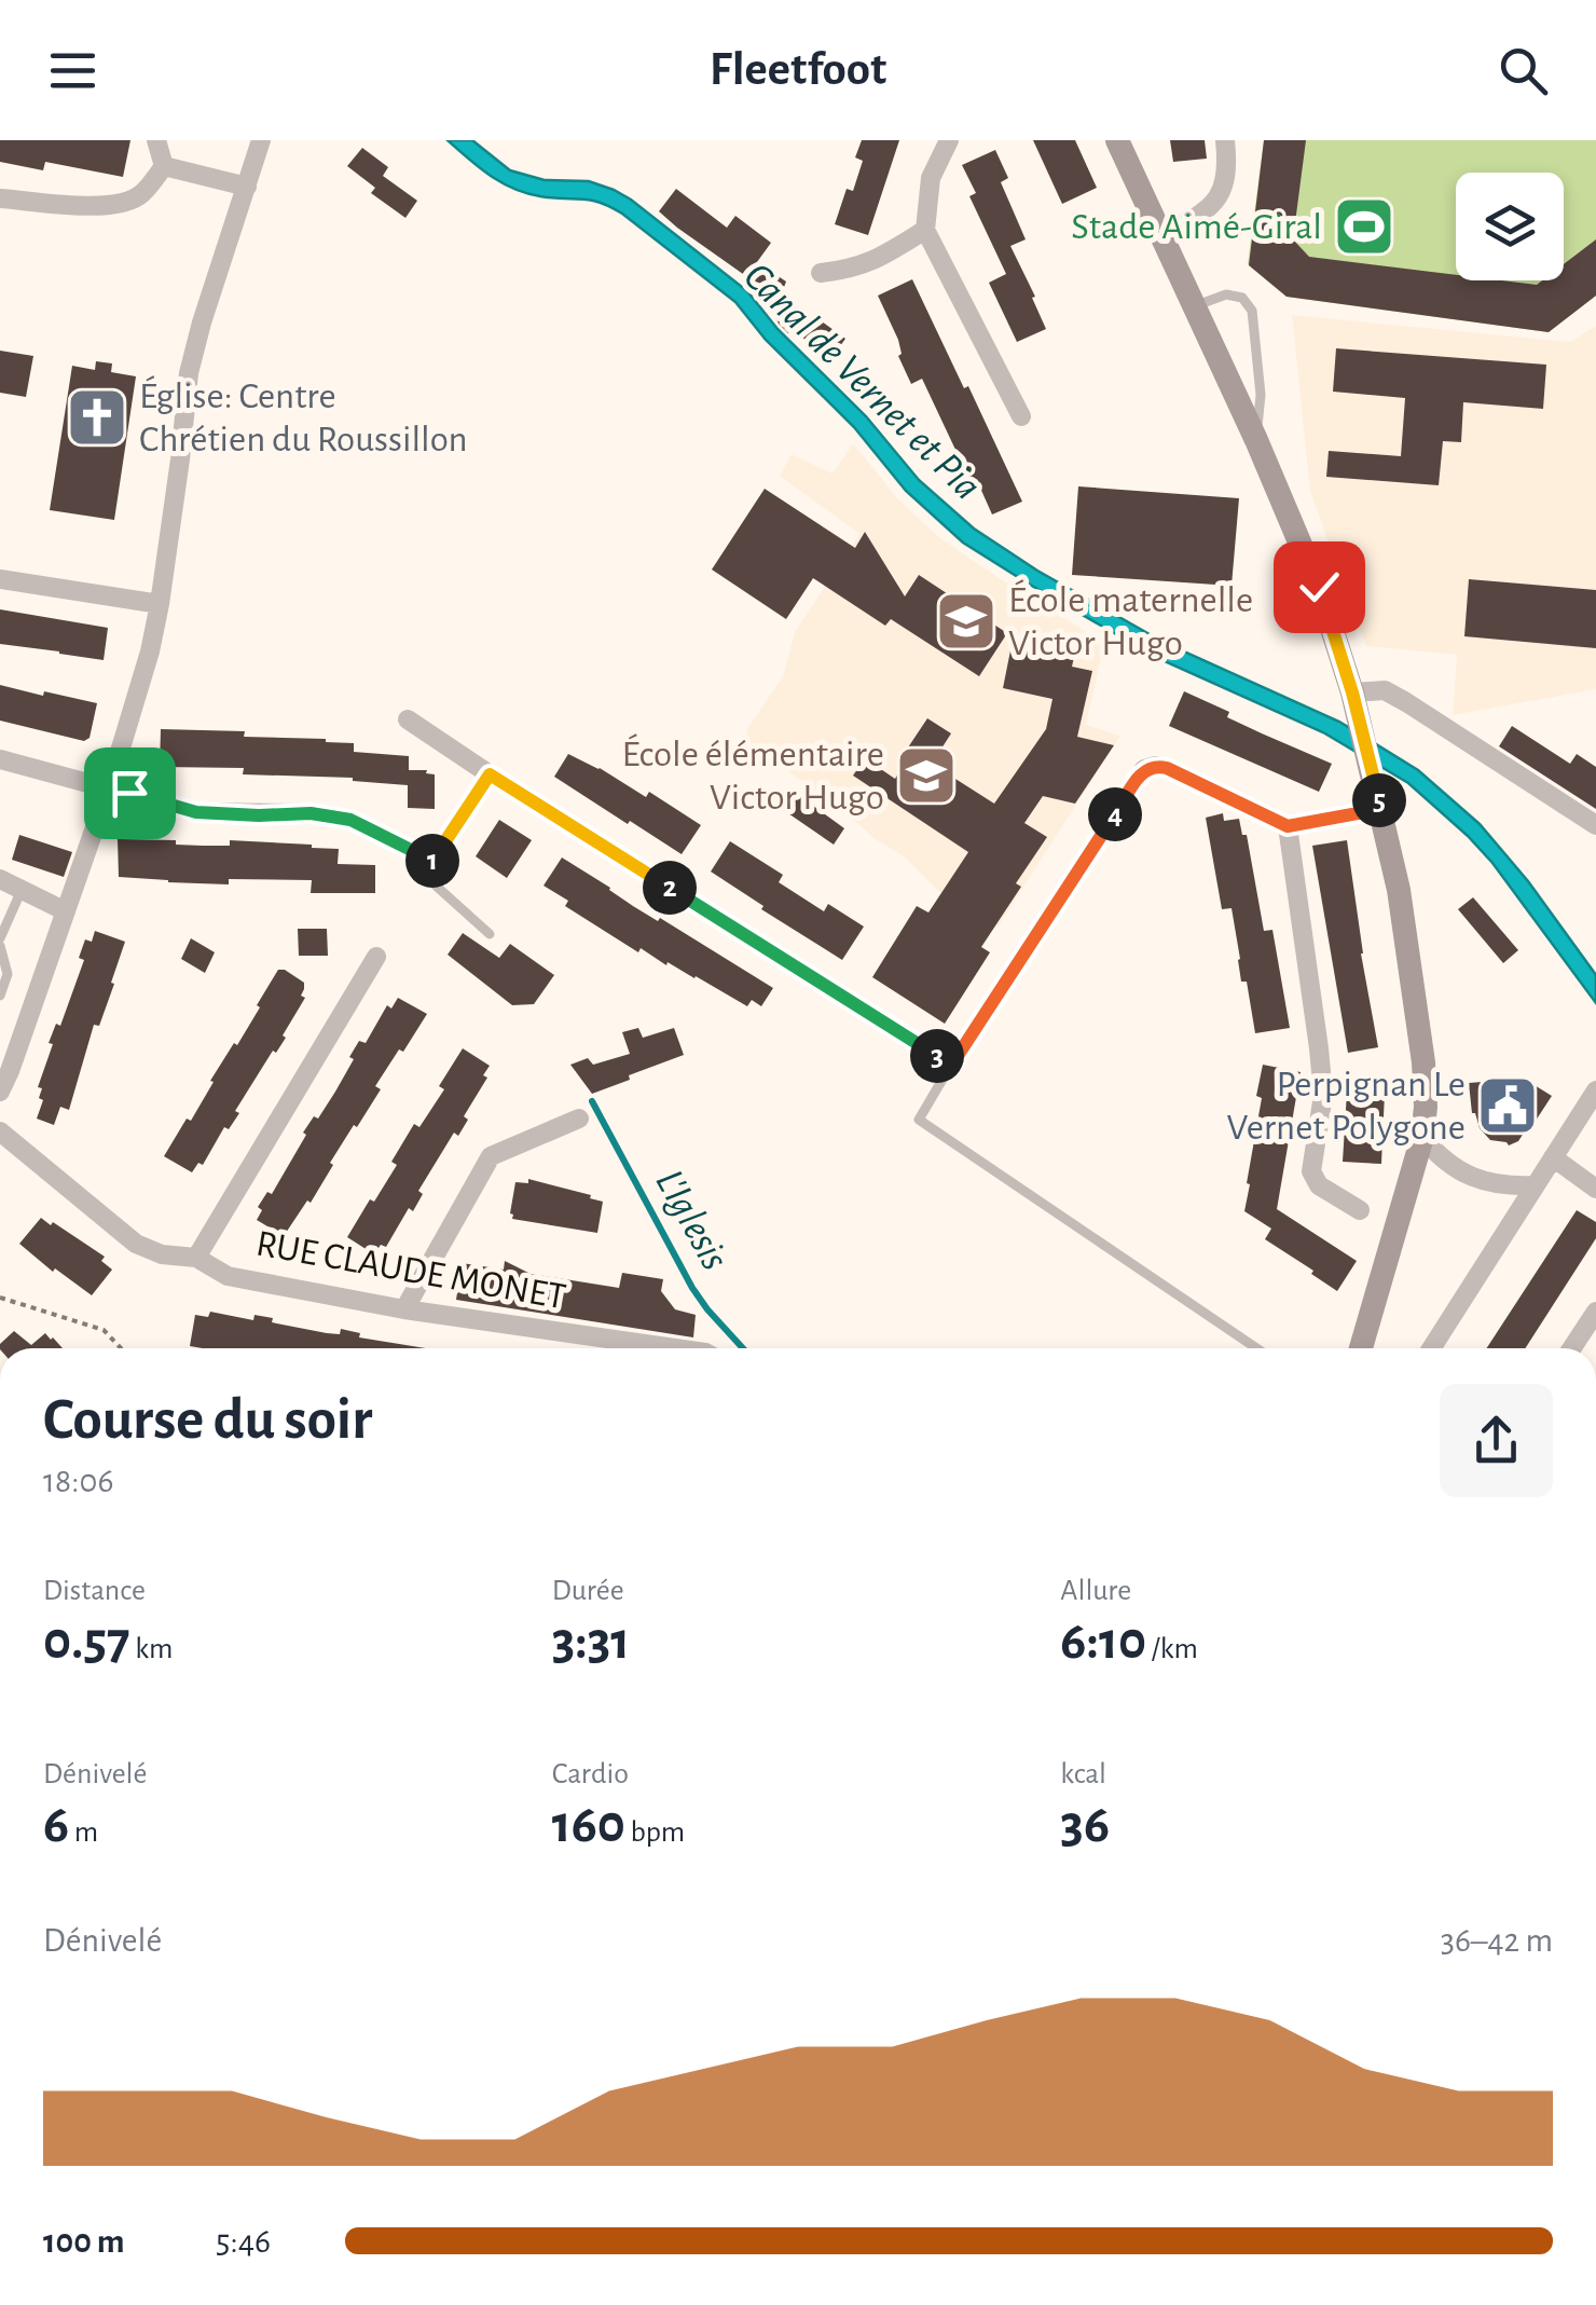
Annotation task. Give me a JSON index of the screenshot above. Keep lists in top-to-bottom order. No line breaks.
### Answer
{"streets":{"street":["RUE CLAUDE MONET"]},"water":["Canal de Vernet et Pia","L'Iglesis"],"places":{"sports":["Stade Aimé-Giral"],"church":["Église: Centre Chrétien du Roussillon"],"school or university":["École maternelle Victor Hugo","École élémentaire Victor Hugo"],"public building":["Perpignan Le Vernet Polygone"]},"page":{"header":"Fleetfoot","pins":["5","4","1","2","3"],"heading":["Course du soir","18:06"],"stats":[["Distance","0.57 km"],["Durée","3:31"],["Allure","6:10 /km"],["Dénivelé","6 m"],["Cardio","160 bpm"],["kcal","36"]],"chart":["Dénivelé","36–42 m"],"list":[{"name":"100 m","note":"5:46"}]}}
